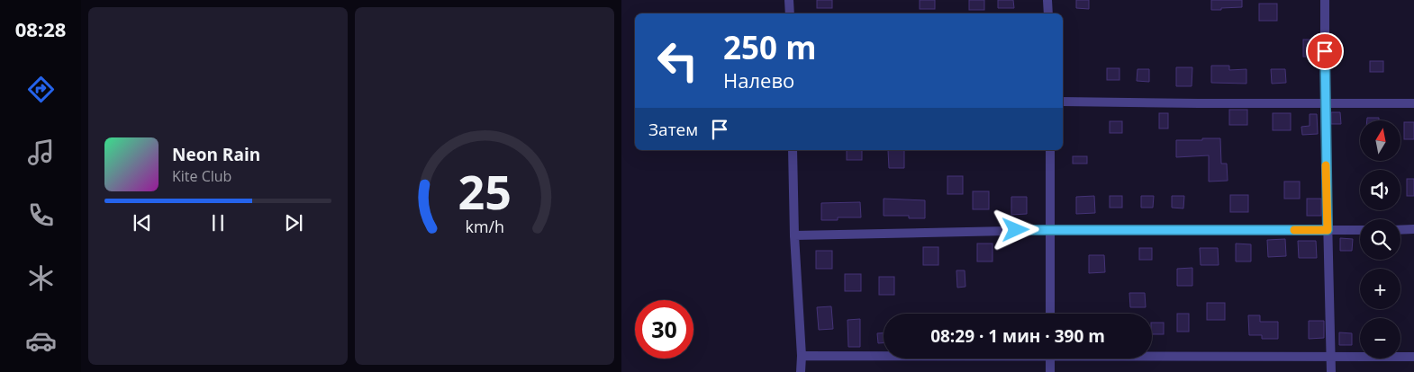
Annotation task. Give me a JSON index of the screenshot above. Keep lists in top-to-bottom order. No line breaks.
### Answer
{"north":"top","page":{"tabs":"08:28","turn":["250 m","Налево"],"then":"Затем","map_buttons":["+","−"],"song":["Neon Rain","Kite Club"],"limit":"30","trip":"08:29 · 1 мин · 390 m","gauge":["25","km/h"]}}
